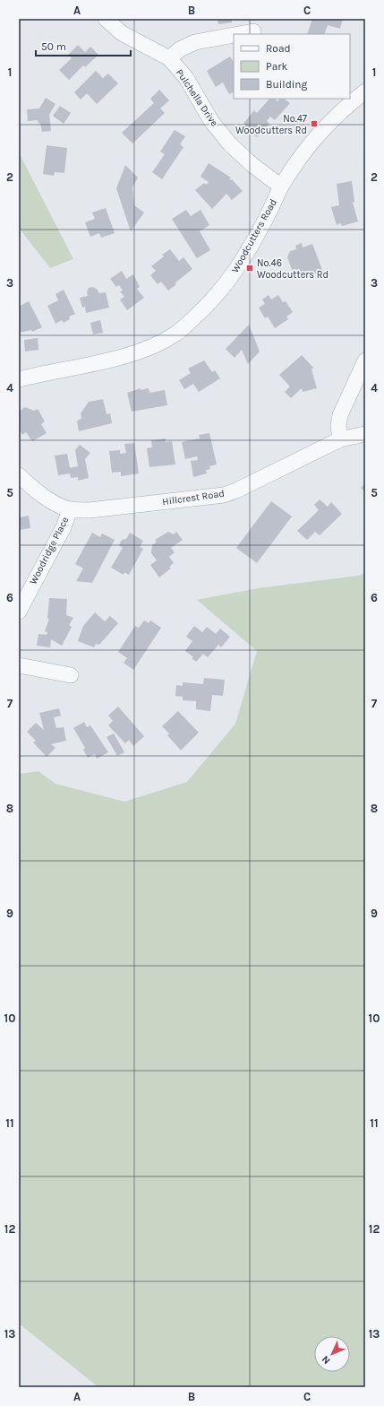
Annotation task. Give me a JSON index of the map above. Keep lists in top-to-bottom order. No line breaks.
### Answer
{"streets":{"street":["Pulchella Drive","Woodcutters Road","Hillcrest Road","Woodridge Place"]},"crossings":[["Pulchella Drive","Woodcutters Road"],["Hillcrest Road","Woodridge Place"]],"places":{"transit":["No.47 Woodcutters Rd","No.46 Woodcutters Rd"]},"legend":["Road","Park","Building"],"scale_bar":"50 m","north":"bottom left","grid":{"columns":["A","B","C"],"rows":["1","2","3","4","5","6","7","8","9","10","11","12","13"]}}
